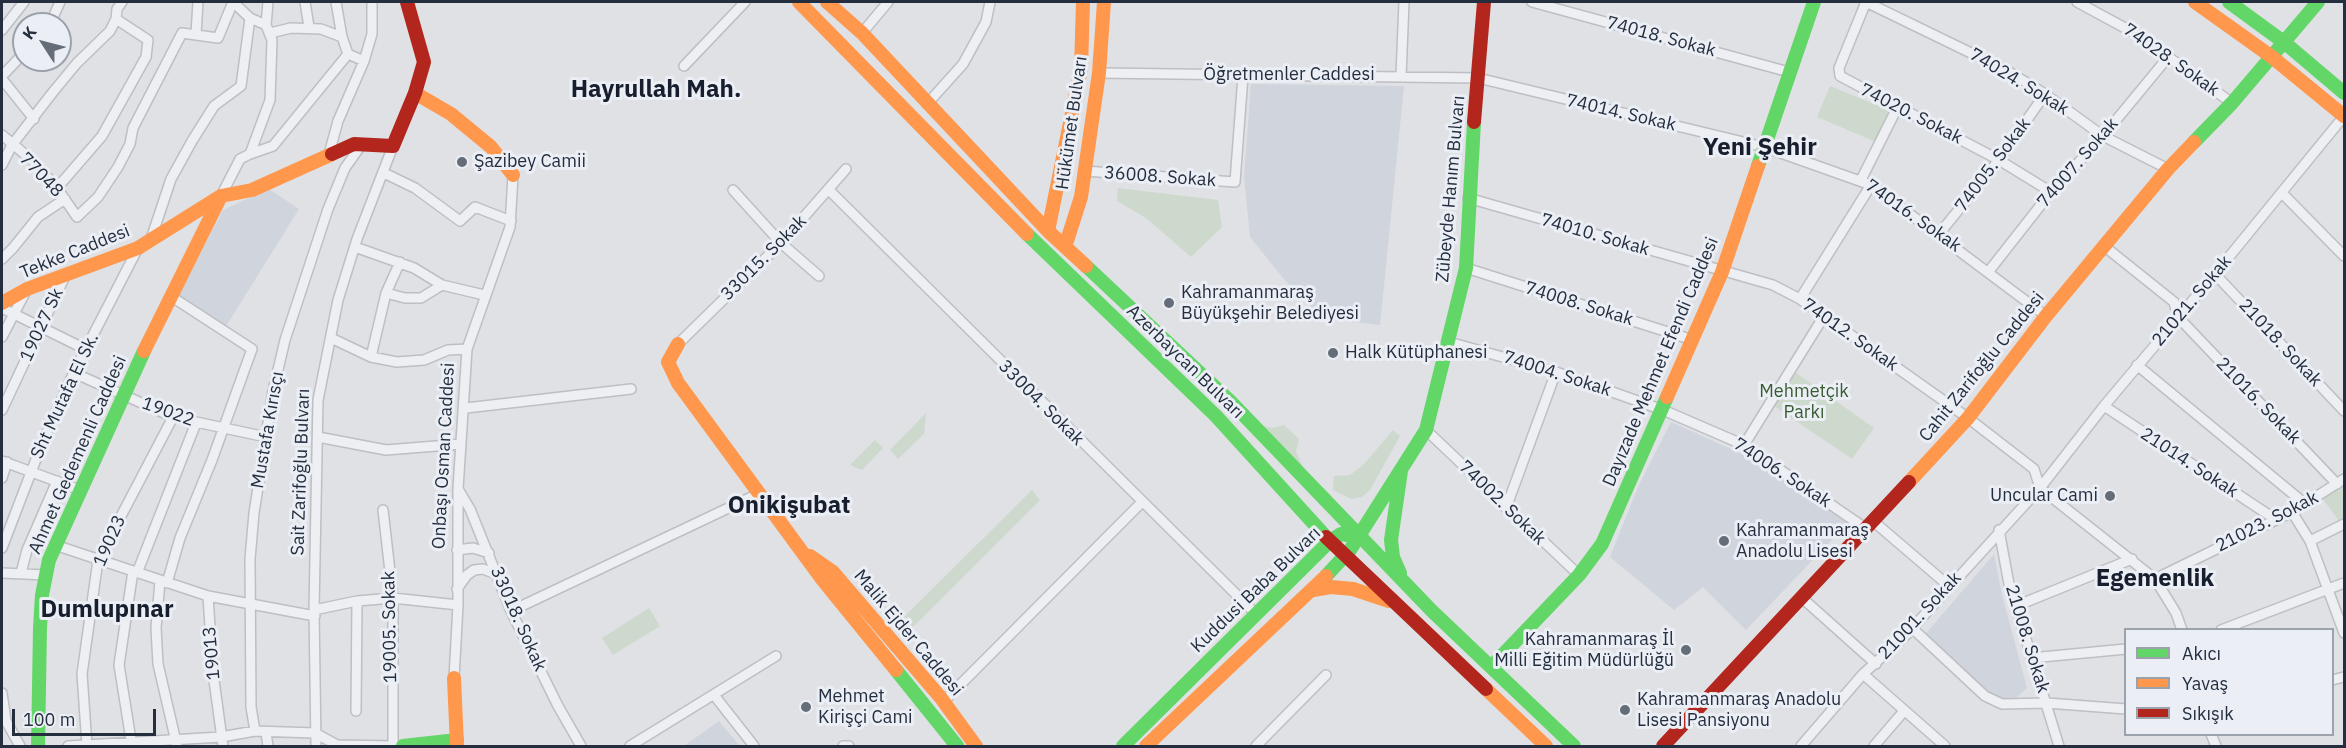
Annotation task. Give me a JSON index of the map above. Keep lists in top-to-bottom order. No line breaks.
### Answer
{"streets":{"main road":["Hükümet Bulvarı","Zübeyde Hanım Bulvarı","Tekke Caddesi","Azerbaycan Bulvarı","Dayızade Mehmet Efendi Caddesi","Cahit Zarifoğlu Caddesi","Ahmet Gedemenli Caddesi","Onbaşı Osman Caddesi","Sait Zarifoğlu Bulvarı","Kuddusi Baba Bulvarı","Malik Ejder Caddesi"],"street":["74018. Sokak","74028. Sokak","Öğretmenler Caddesi","74024. Sokak","74014. Sokak","74020. Sokak","74007. Sokak","74005. Sokak","77048","36008. Sokak","74016. Sokak","74010. Sokak","33015. Sokak","21021. Sokak","74008. Sokak","19027 Sk","74012. Sokak","21018. Sokak","74004. Sokak","Sht Mutafa El Sk.","21016. Sokak","33004. Sokak","19022","Mustafa Kırısçı","21014. Sokak","74006. Sokak","74002. Sokak","21023. Sokak","19023","21001. Sokak","33018. Sokak","19005. Sokak","21008. Sokak","19013"]},"crossings":[["74018. Sokak","Dayızade Mehmet Efendi Caddesi"],["74028. Sokak","74007. Sokak"],["74028. Sokak","Cahit Zarifoğlu Caddesi"],["Öğretmenler Caddesi","74014. Sokak"],["Öğretmenler Caddesi","Hükümet Bulvarı"],["Öğretmenler Caddesi","36008. Sokak"],["Öğretmenler Caddesi","Zübeyde Hanım Bulvarı"],["74024. Sokak","74020. Sokak"],["74024. Sokak","74007. Sokak"],["74024. Sokak","74005. Sokak"],["74024. Sokak","Cahit Zarifoğlu Caddesi"],["74014. Sokak","Zübeyde Hanım Bulvarı"],["74014. Sokak","74016. Sokak"],["74014. Sokak","Dayızade Mehmet Efendi Caddesi"],["74020. Sokak","74007. Sokak"],["74020. Sokak","74005. Sokak"],["Hükümet Bulvarı","36008. Sokak"],["Hükümet Bulvarı","Azerbaycan Bulvarı"],["74007. Sokak","74016. Sokak"],["74005. Sokak","74016. Sokak"],["Zübeyde Hanım Bulvarı","74010. Sokak"],["Zübeyde Hanım Bulvarı","74008. Sokak"],["Zübeyde Hanım Bulvarı","Azerbaycan Bulvarı"],["Zübeyde Hanım Bulvarı","74004. Sokak"],["Zübeyde Hanım Bulvarı","74002. Sokak"],["Zübeyde Hanım Bulvarı","Kuddusi Baba Bulvarı"],["74016. Sokak","Dayızade Mehmet Efendi Caddesi"],["74016. Sokak","Cahit Zarifoğlu Caddesi"],["74010. Sokak","74012. Sokak"],["74010. Sokak","Dayızade Mehmet Efendi Caddesi"],["Tekke Caddesi","19027 Sk"],["Tekke Caddesi","Sht Mutafa El Sk."],["Tekke Caddesi","Mustafa Kırısçı"],["Tekke Caddesi","Ahmet Gedemenli Caddesi"],["Tekke Caddesi","Sait Zarifoğlu Bulvarı"],["33015. Sokak","33004. Sokak"],["33015. Sokak","Malik Ejder Caddesi"],["21021. Sokak","74012. Sokak"],["21021. Sokak","21018. Sokak"],["21021. Sokak","21016. Sokak"],["21021. Sokak","21014. Sokak"],["21021. Sokak","21001. Sokak"],["74008. Sokak","Dayızade Mehmet Efendi Caddesi"],["74012. Sokak","Dayızade Mehmet Efendi Caddesi"],["74012. Sokak","Cahit Zarifoğlu Caddesi"],["74012. Sokak","21001. Sokak"],["Azerbaycan Bulvarı","Dayızade Mehmet Efendi Caddesi"],["Azerbaycan Bulvarı","Kuddusi Baba Bulvarı"],["Dayızade Mehmet Efendi Caddesi","74004. Sokak"],["Dayızade Mehmet Efendi Caddesi","74006. Sokak"],["Dayızade Mehmet Efendi Caddesi","74002. Sokak"],["Cahit Zarifoğlu Caddesi","21016. Sokak"],["Cahit Zarifoğlu Caddesi","74006. Sokak"],["74004. Sokak","74006. Sokak"],["Sht Mutafa El Sk.","19022"],["21016. Sokak","21023. Sokak"],["33004. Sokak","Kuddusi Baba Bulvarı"],["19022","Mustafa Kırısçı"],["19022","Ahmet Gedemenli Caddesi"],["19022","19023"],["Onbaşı Osman Caddesi","33018. Sokak"],["21014. Sokak","21023. Sokak"],["74006. Sokak","21001. Sokak"],["21001. Sokak","21008. Sokak"]],"districts":["Hayrullah Mah.","Yeni Şehir","Onikişubat","Egemenlik","Dumlupınar"],"parks":["Mehmetçik Parkı"],"places":["Şazibey Camii","Kahramanmaraş Büyükşehir Belediyesi","Halk Kütüphanesi","Uncular Cami","Kahramanmaraş Anadolu Lisesi","Kahramanmaraş İl Milli Eğitim Müdürlüğü","Mehmet Kirişçi Cami","Kahramanmaraş Anadolu Lisesi Pansiyonu"],"legend":["Akıcı","Yavaş","Sıkışık"],"scale_bar":"100 m","north":"top left"}
